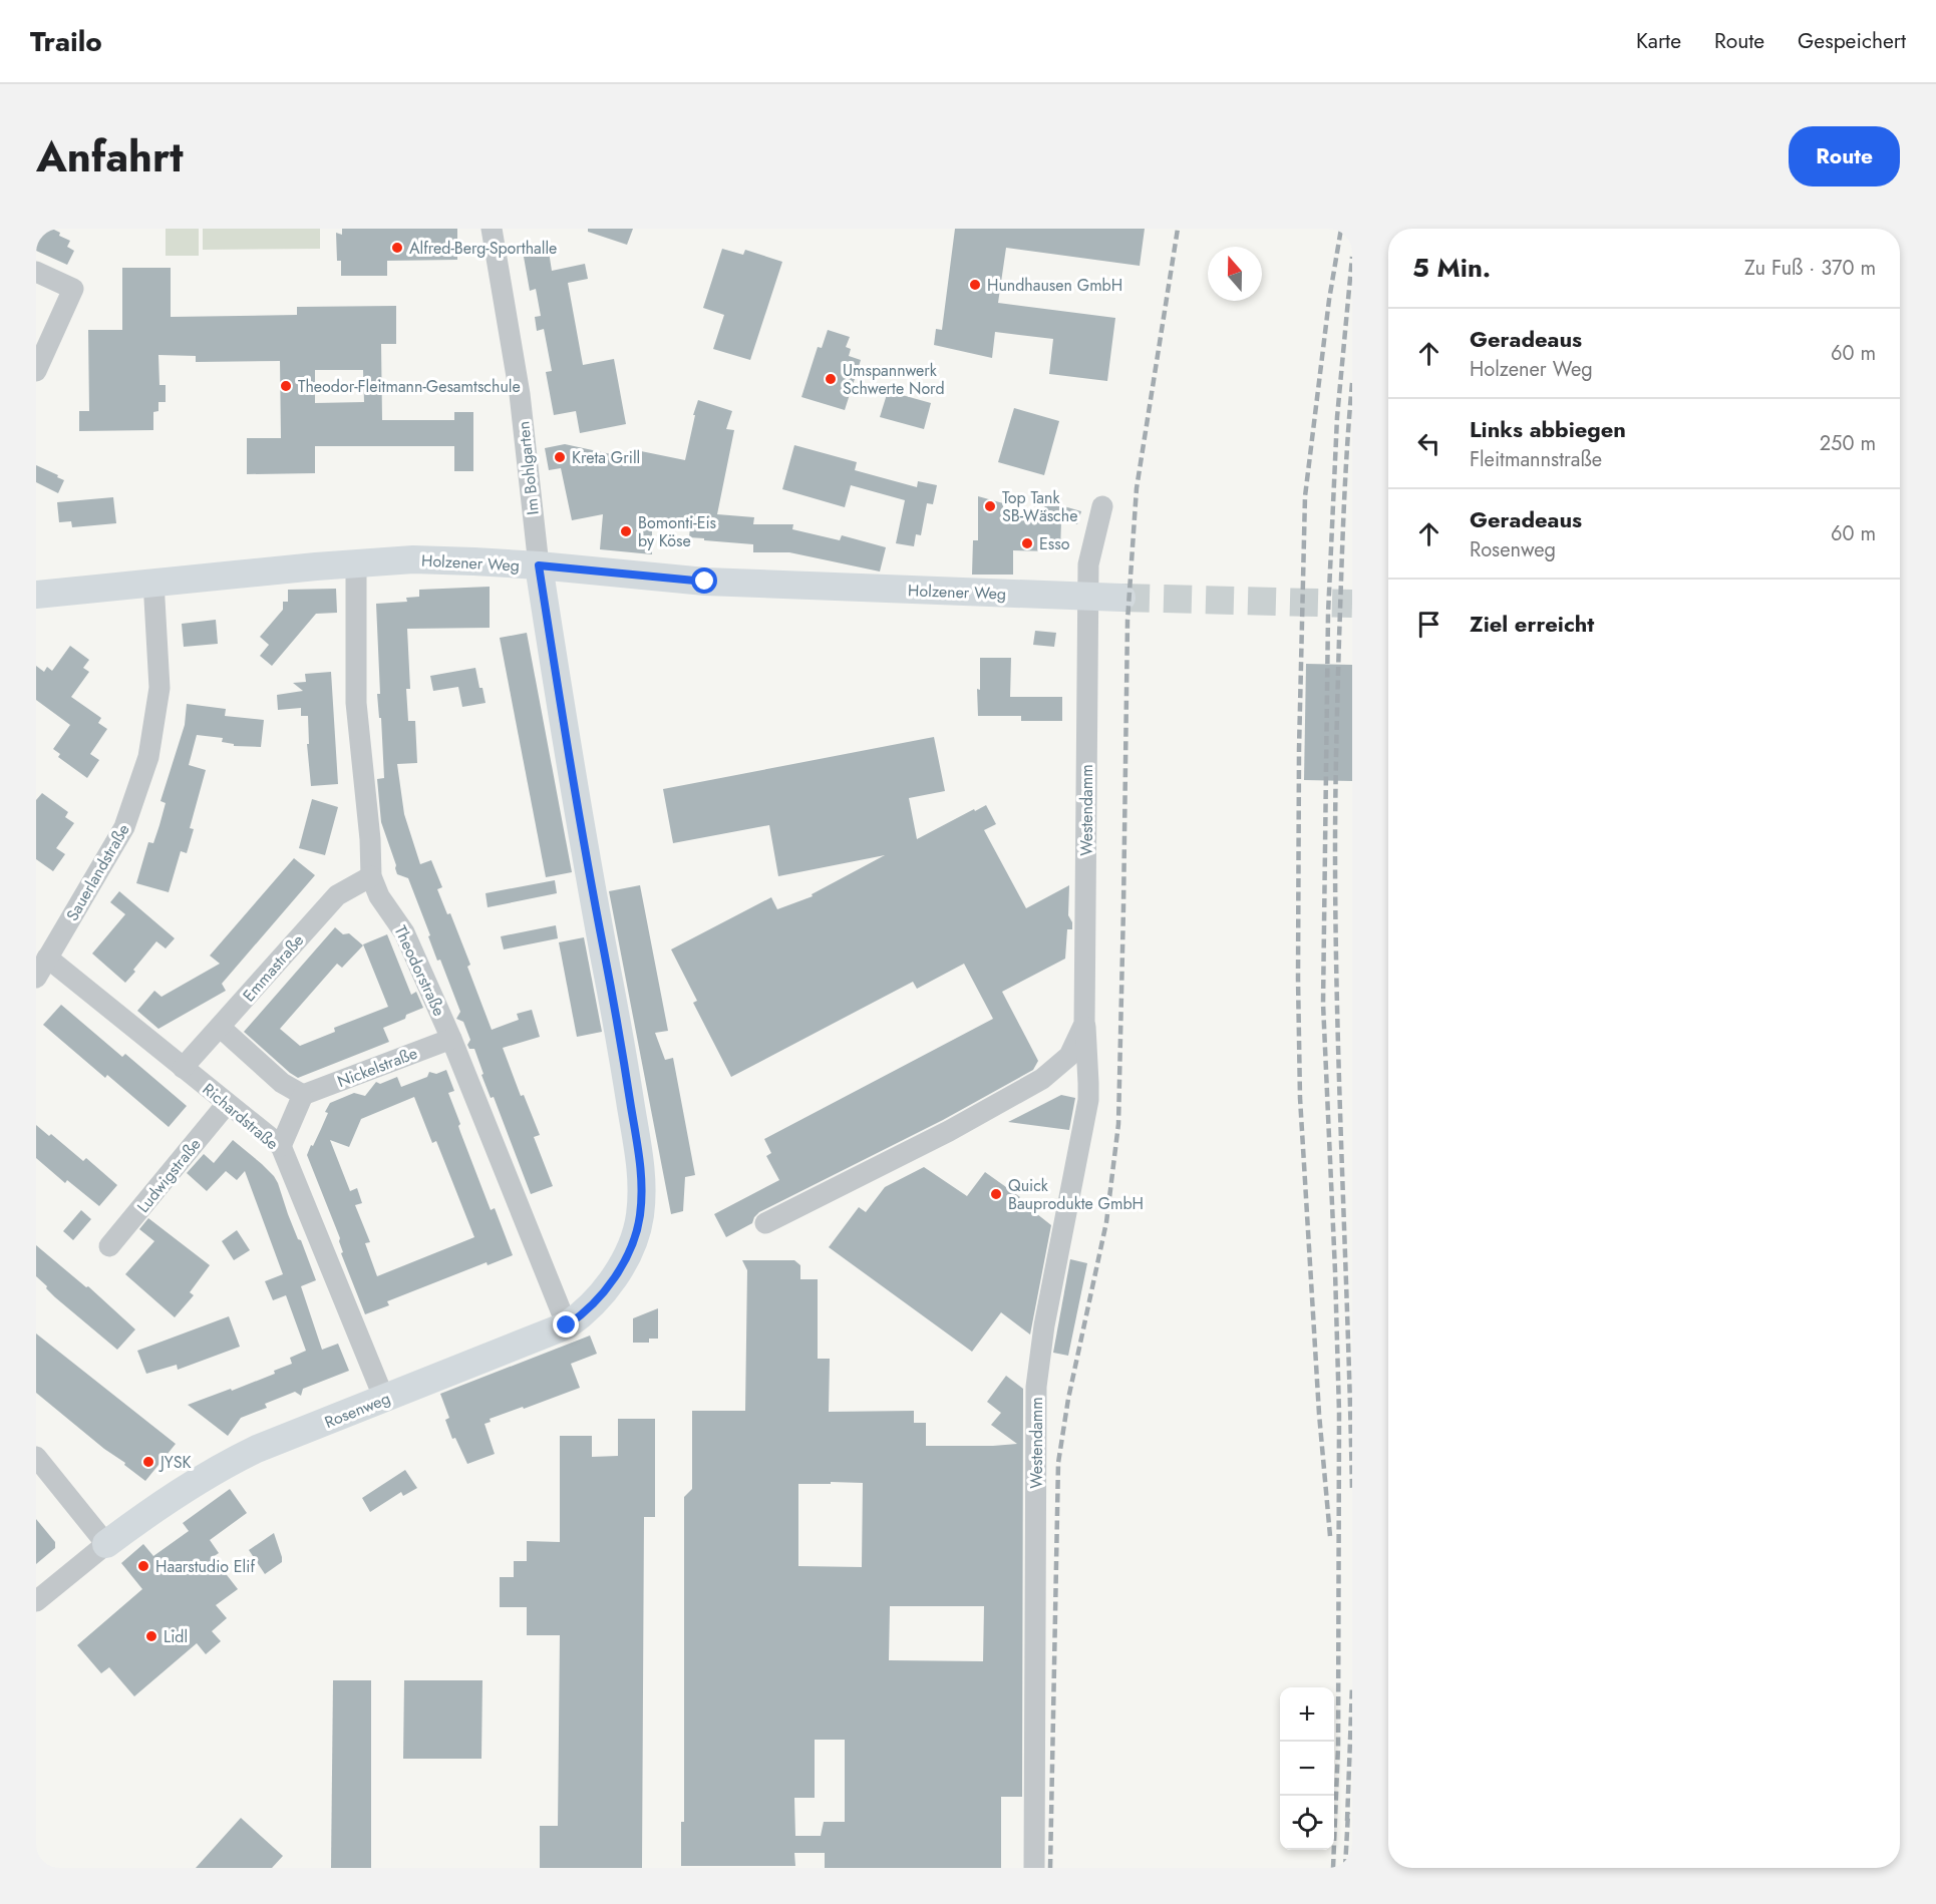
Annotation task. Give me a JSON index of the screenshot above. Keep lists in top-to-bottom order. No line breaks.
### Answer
{"streets":{"street":["Im Bohlgarten","Holzener Weg","Westendamm","Sauerlandstraße","Emmastraße","Theodorstraße","Nickelstraße","Richardstraße","Ludwigstraße","Rosenweg"]},"crossings":[["Im Bohlgarten","Holzener Weg"],["Im Bohlgarten","Rosenweg"],["Holzener Weg","Westendamm"],["Holzener Weg","Sauerlandstraße"],["Holzener Weg","Theodorstraße"],["Holzener Weg","Rosenweg"],["Sauerlandstraße","Richardstraße"],["Emmastraße","Theodorstraße"],["Emmastraße","Richardstraße"],["Theodorstraße","Nickelstraße"],["Theodorstraße","Rosenweg"],["Richardstraße","Ludwigstraße"],["Richardstraße","Rosenweg"]],"places":["Alfred-Berg-Sporthalle","Hundhausen GmbH","Umspannwerk Schwerte Nord","Theodor-Fleitmann-Gesamtschule","Kreta Grill","Top Tank SB-Wäsche","Bomonti-Eis by Köse","Esso","Quick Bauprodukte GmbH","JYSK","Haarstudio Elif","Lidl"],"north":"top","page":{"header":"Trailo","nav":["Karte","Route","Gespeichert"],"title":"Anfahrt","buttons":"Route","heading":["5 Min.","Zu Fuß · 370 m"],"list":[["Geradeaus","Holzener Weg","60 m"],["Links abbiegen","Fleitmannstraße","250 m"],["Geradeaus","Rosenweg","60 m"],"Ziel erreicht"],"map_buttons":["+","−"]}}
